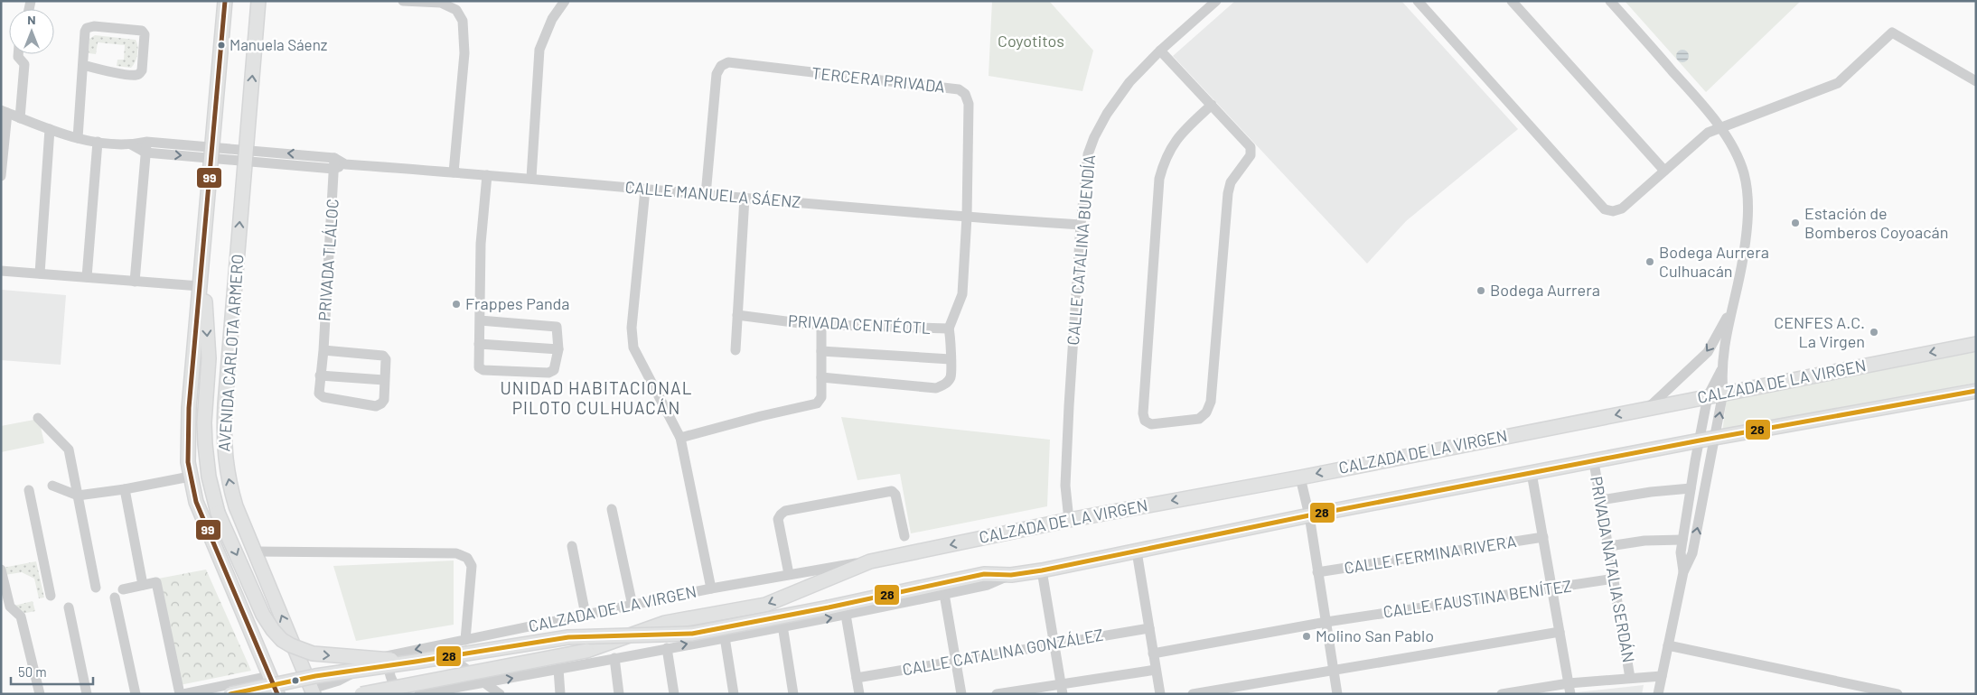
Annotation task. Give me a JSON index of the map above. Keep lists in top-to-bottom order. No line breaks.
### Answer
{"streets":{"main road":["AVENIDA CARLOTA ARMERO","CALZADA DE LA VIRGEN"],"street":["TERCERA PRIVADA","CALLE MANUELA SÁENZ","CALLE CATALINA BUENDÍA","PRIVADA TLÁLOC","PRIVADA CENTÉOTL","CALLE FERMINA RIVERA","PRIVADA NATALIA SERDÁN","CALLE FAUSTINA BENÍTEZ","CALLE CATALINA GONZÁLEZ"]},"crossings":[["TERCERA PRIVADA","CALLE MANUELA SÁENZ"],["TERCERA PRIVADA","PRIVADA CENTÉOTL"],["CALLE MANUELA SÁENZ","CALLE CATALINA BUENDÍA"],["CALLE MANUELA SÁENZ","PRIVADA TLÁLOC"],["CALLE MANUELA SÁENZ","PRIVADA CENTÉOTL"],["CALLE MANUELA SÁENZ","AVENIDA CARLOTA ARMERO"],["CALLE CATALINA BUENDÍA","CALZADA DE LA VIRGEN"],["AVENIDA CARLOTA ARMERO","CALZADA DE LA VIRGEN"],["CALZADA DE LA VIRGEN","PRIVADA NATALIA SERDÁN"],["PRIVADA NATALIA SERDÁN","CALLE FAUSTINA BENÍTEZ"]],"districts":["UNIDAD HABITACIONAL PILOTO CULHUACÁN"],"parks":["Coyotitos"],"places":["Manuela Sáenz","Estación de Bomberos Coyoacán","Bodega Aurrera Culhuacán","Bodega Aurrera","Frappes Panda","CENFES A.C. La Virgen","Molino San Pablo"],"lines":["transit line 99","transit line 28"],"scale_bar":"50 m","north":"top"}
